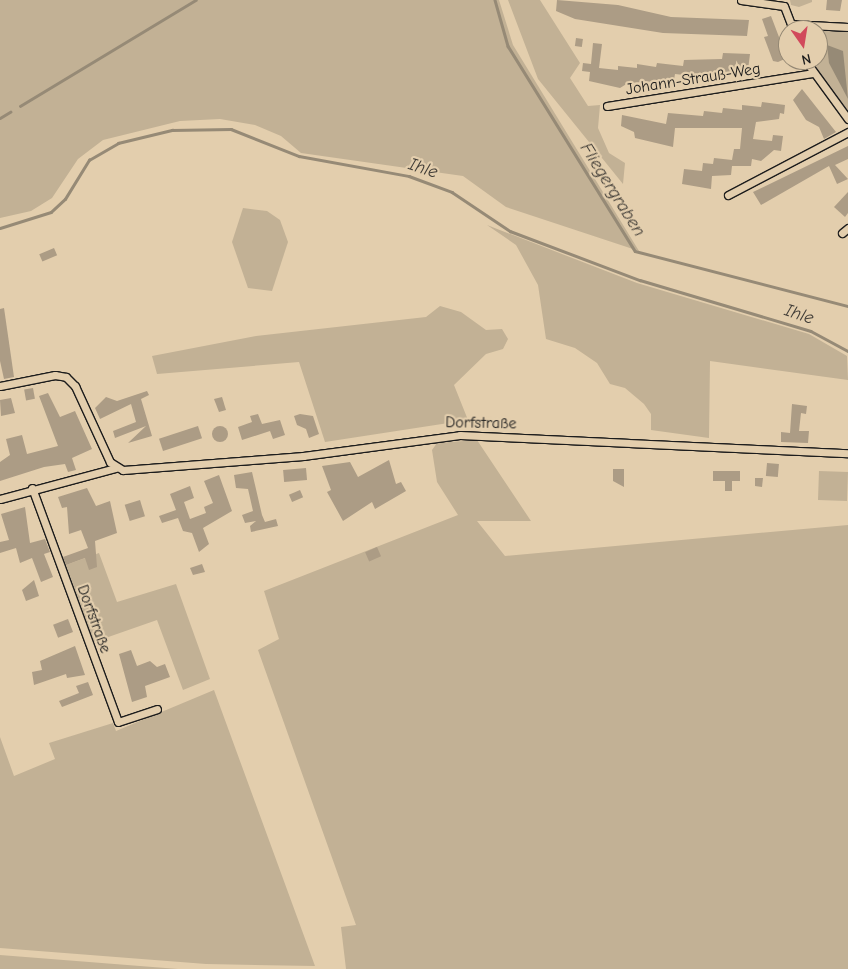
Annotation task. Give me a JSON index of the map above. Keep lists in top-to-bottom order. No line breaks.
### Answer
{"streets":{"street":["Johann-Strauß-Weg","Dorfstraße"]},"water":["Ihle","Fliegergraben"],"north":"bottom"}
